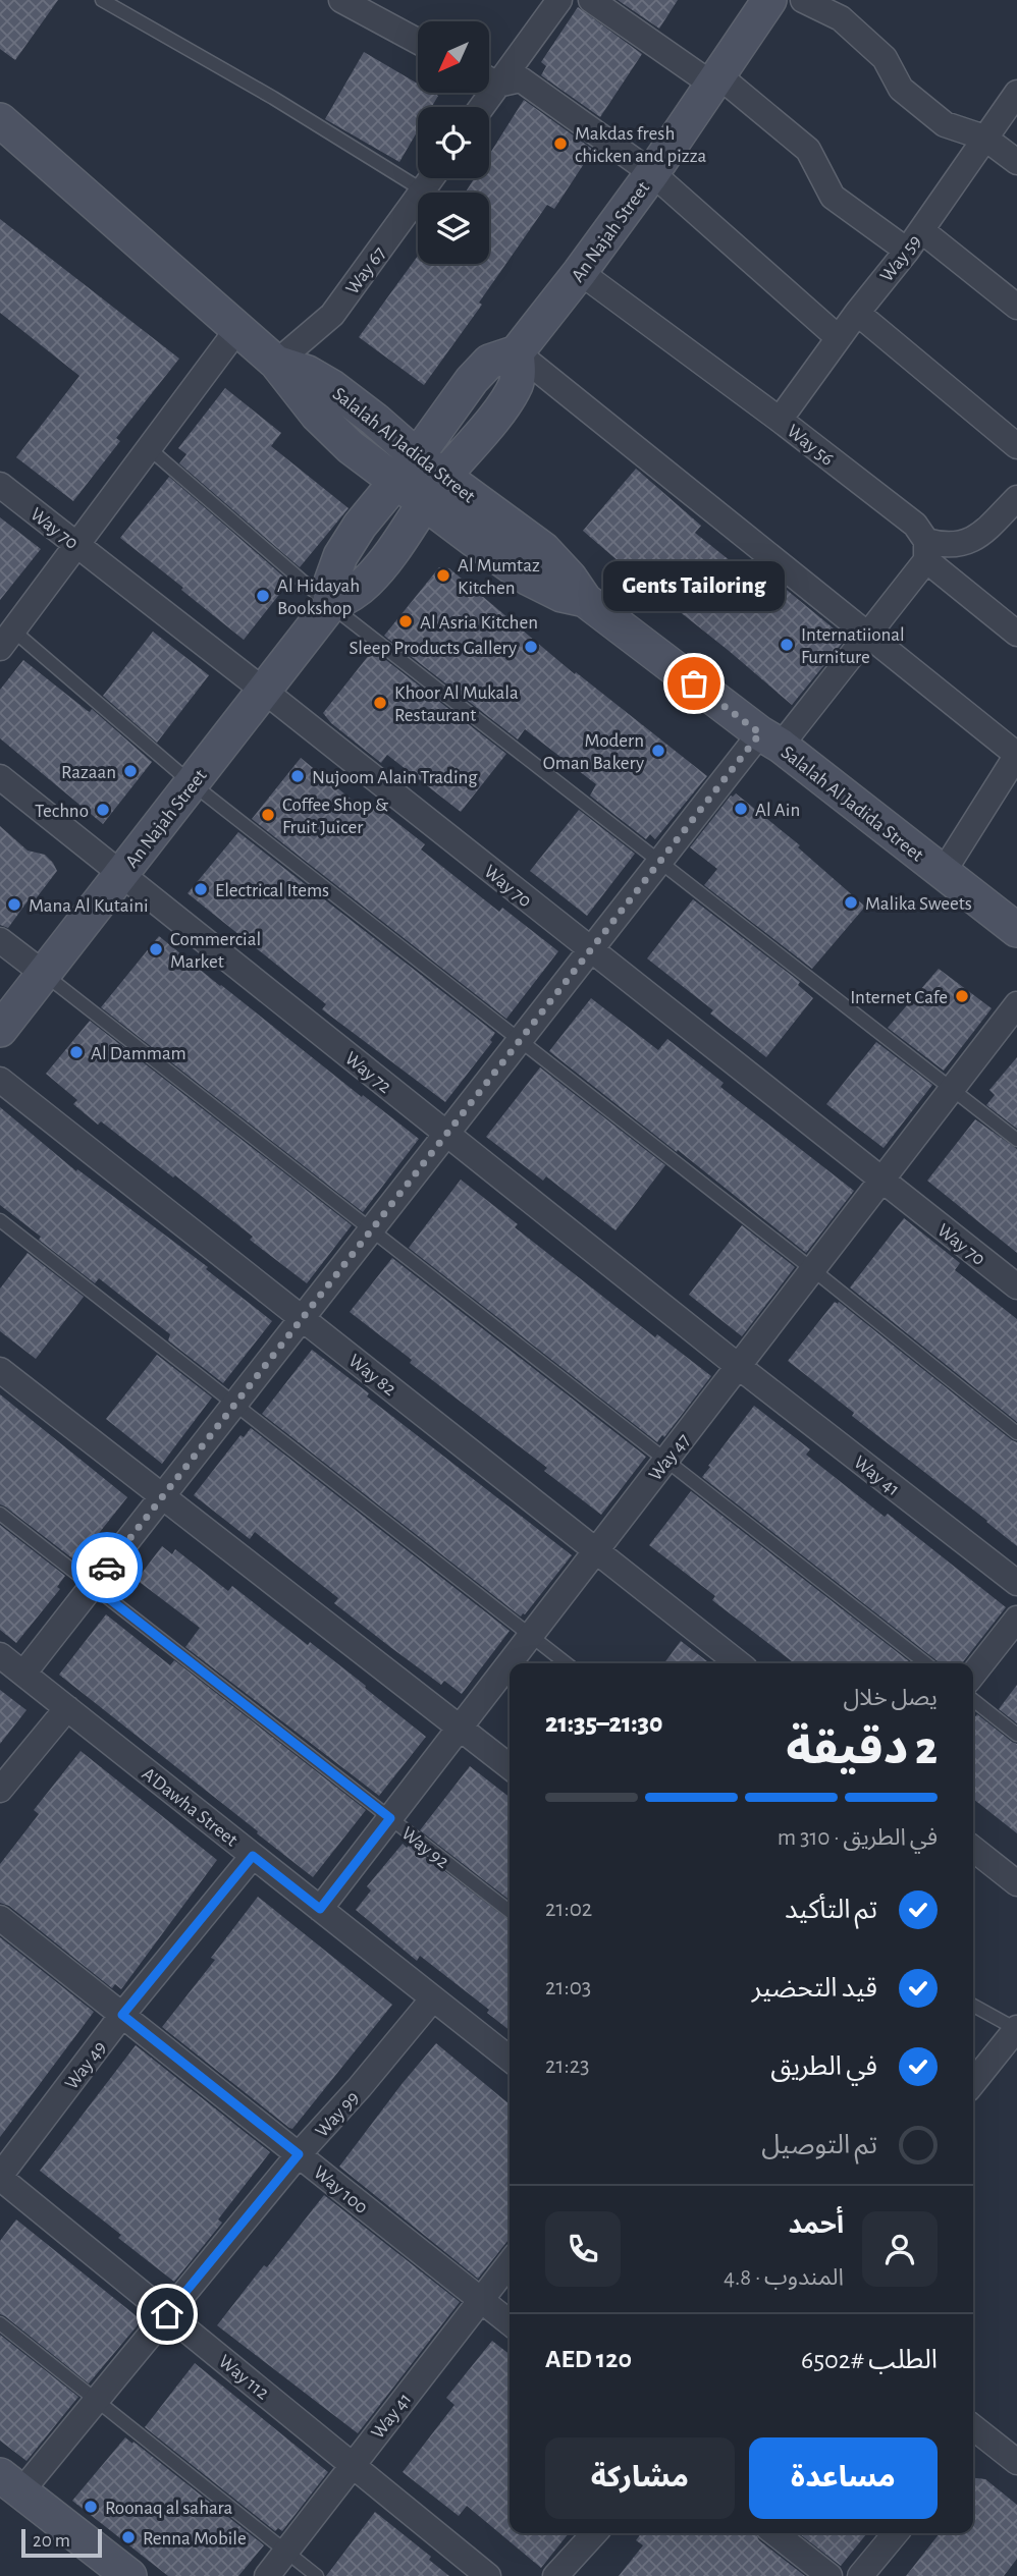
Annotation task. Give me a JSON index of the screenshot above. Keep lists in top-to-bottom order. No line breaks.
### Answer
{"streets":{"street":["An Najah Street","Way 59","Way 67","Salalah Al Jadida Street","Way 56","Way 70","Way 72","Way 82","Way 47","Way 41","A'Dawha Street","Way 49","Way 99","Way 100","Way 112"],"lane":["Way 92"]},"crossings":[["An Najah Street","Salalah Al Jadida Street"],["An Najah Street","Way 56"],["An Najah Street","Way 70"],["An Najah Street","Way 72"],["Way 59","Way 56"],["Way 67","Salalah Al Jadida Street"],["Way 70","Way 47"],["Way 72","Way 47"],["Way 72","Way 41"],["Way 82","Way 47"],["Way 47","Way 41"],["Way 47","A'Dawha Street"],["Way 47","Way 92"],["Way 41","Way 100"],["Way 41","Way 112"],["A'Dawha Street","Way 49"],["A'Dawha Street","Way 99"],["Way 49","Way 100"],["Way 49","Way 112"],["Way 99","Way 100"],["Way 99","Way 112"]],"places":["Makdas fresh chicken and pizza","Al Mumtaz Kitchen","Al Hidayah Bookshop","Al Asria Kitchen","Internatiional Furniture","Sleep Products Gallery","Gents Tailoring","Khoor Al Mukala Restaurant","Modern Oman Bakery","Razaan","Nujoom Alain Trading","Al Ain","Techno","Coffee Shop & Fruit Juicer","Electrical Items","Malika Sweets","Mana Al Kutaini","Commercial Market","Internet Cafe","Al Dammam","Roonaq al sahara","Renna Mobile"],"scale_bar":"20 m","north":"bottom left","page":{"bubble":"Gents Tailoring","heading":["2 دقيقة","يصل خلال","21:30–21:35"],"panel":["أحمد","المندوب · 4.8","الطلب #6502","AED 120"],"bar":"في الطريق · 310 m","list":[["تم التأكيد","21:02"],["قيد التحضير","21:03"],["في الطريق","21:23"],"تم التوصيل"],"buttons":["مساعدة","مشاركة"],"scale":"20 m"}}
